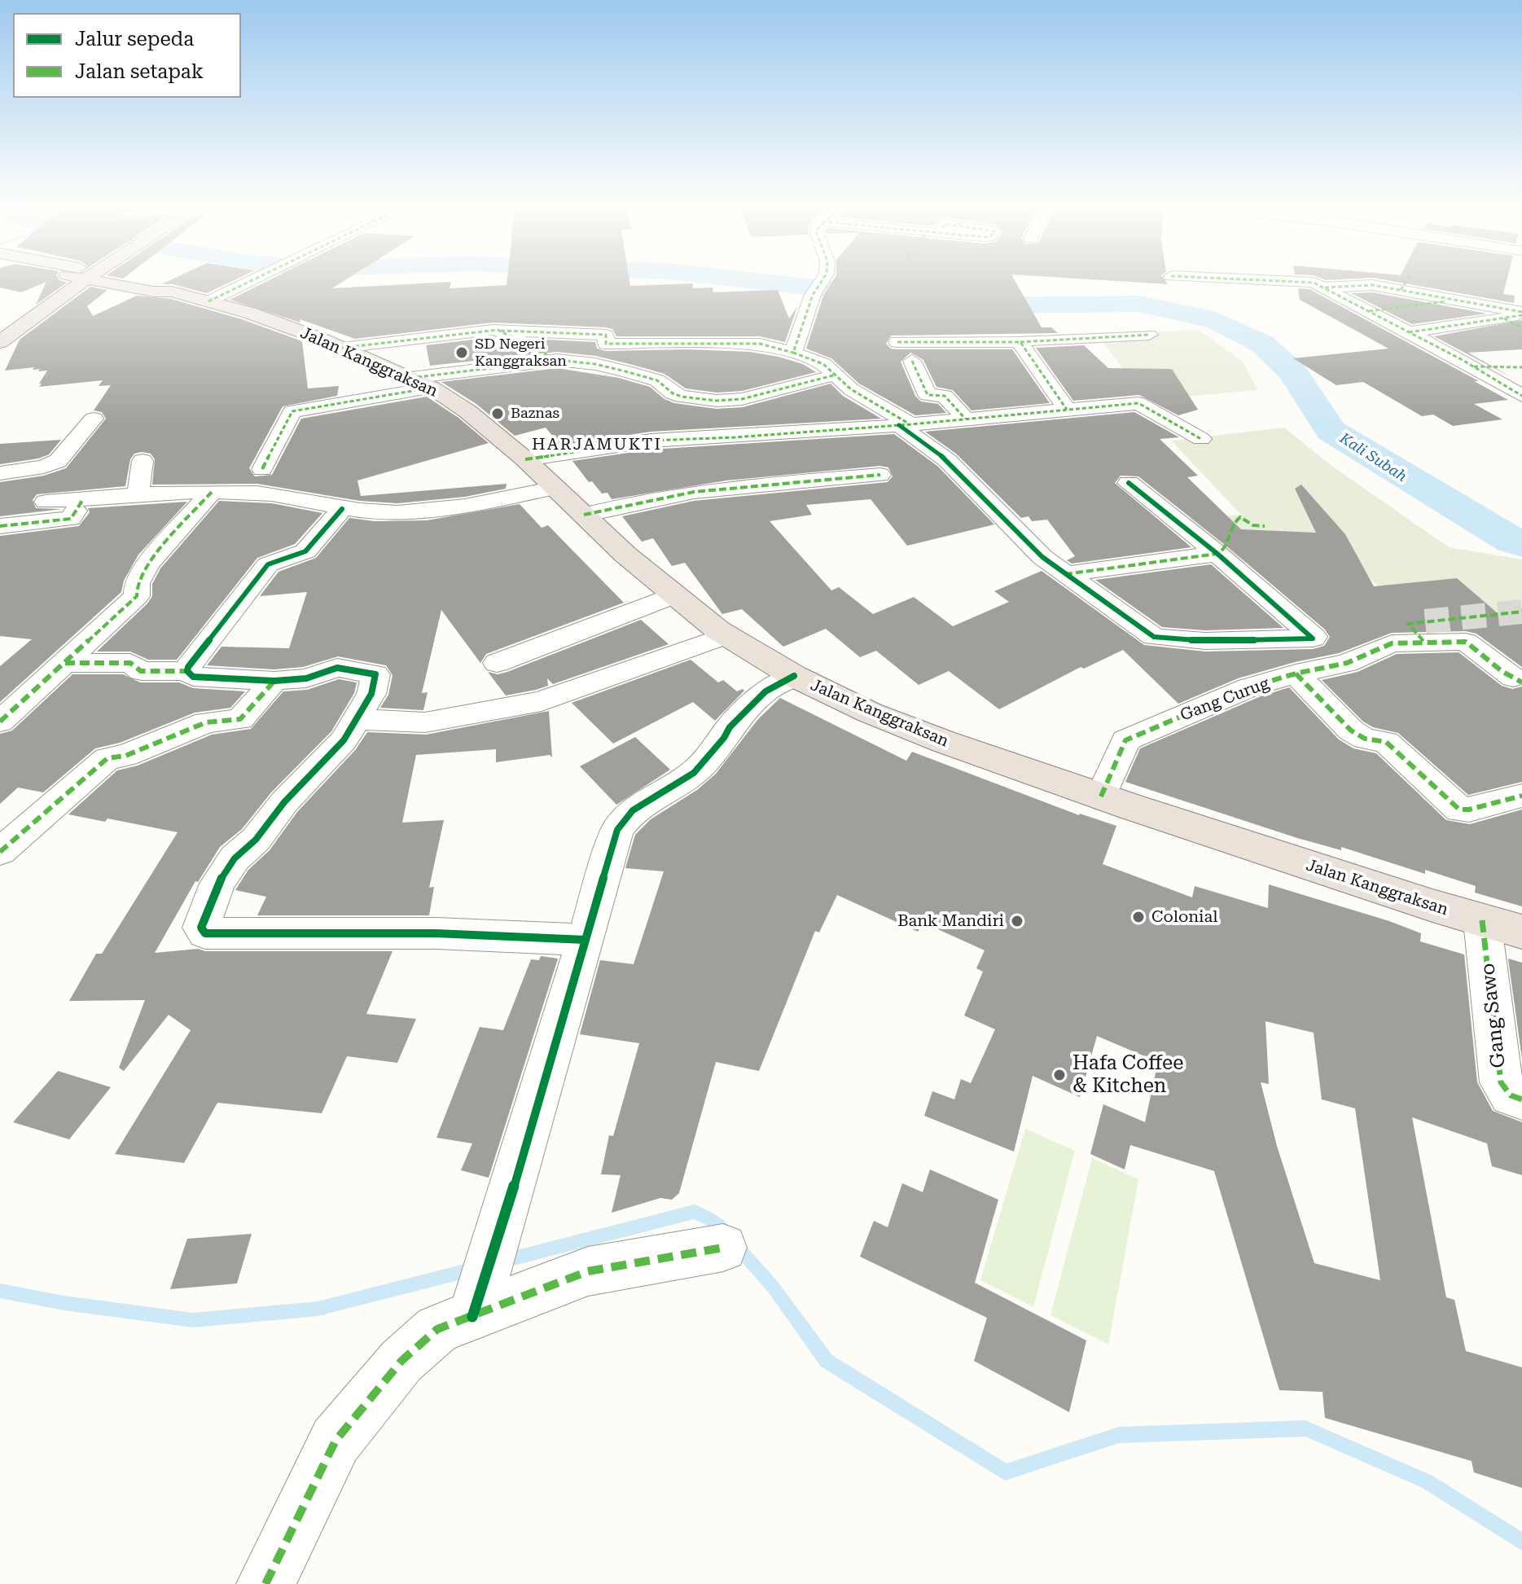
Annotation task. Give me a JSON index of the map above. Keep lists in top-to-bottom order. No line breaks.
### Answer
{"streets":{"highway":["Jalan Kanggraksan"],"street":["Gang Curug","Gang Sawo"]},"crossings":[["Jalan Kanggraksan","Gang Curug"],["Jalan Kanggraksan","Gang Sawo"]],"districts":["HARJAMUKTI"],"water":["Kali Subah"],"places":["SD Negeri Kanggraksan","Baznas","Colonial","Bank Mandiri","Hafa Coffee & Kitchen"],"legend":["Jalur sepeda","Jalan setapak"]}
